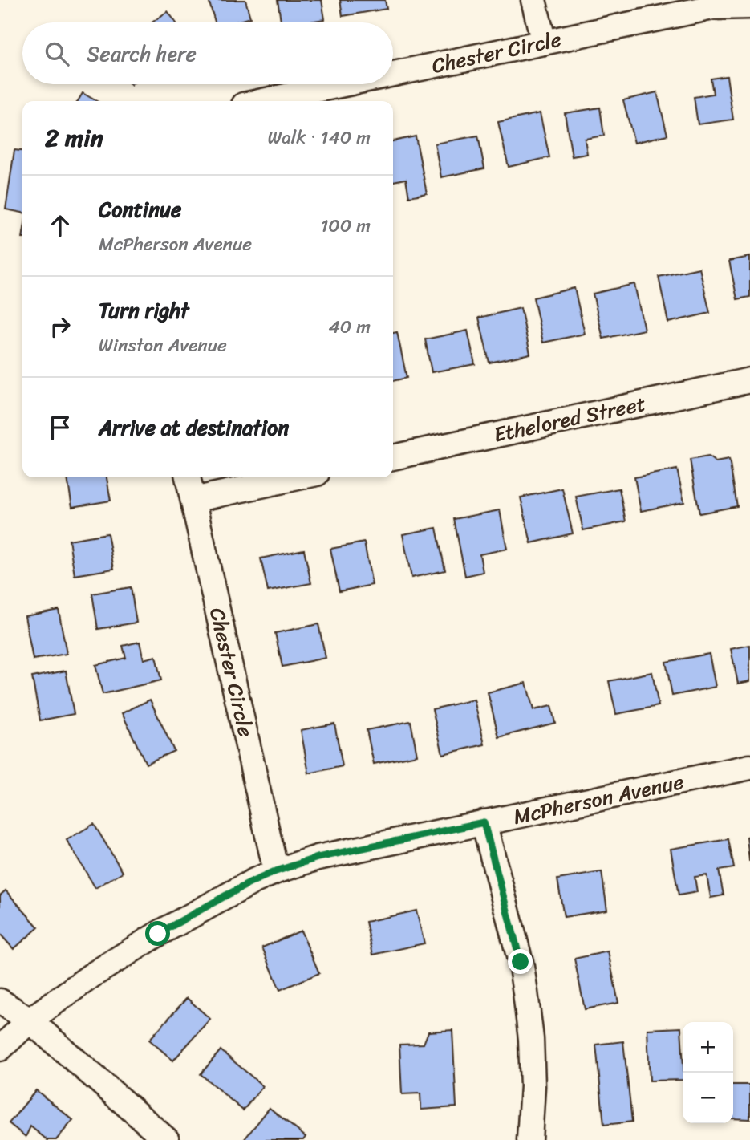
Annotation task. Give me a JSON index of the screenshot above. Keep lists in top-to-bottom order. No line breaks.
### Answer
{"streets":{"street":["Chester Circle","Ethelored Street","McPherson Avenue"]},"crossings":[["Chester Circle","McPherson Avenue"]],"page":{"search":"Search here","heading":["2 min","Walk · 140 m"],"list":[["Continue","McPherson Avenue","100 m"],["Turn right","Winston Avenue","40 m"],"Arrive at destination"],"map_buttons":["+","−"]}}
